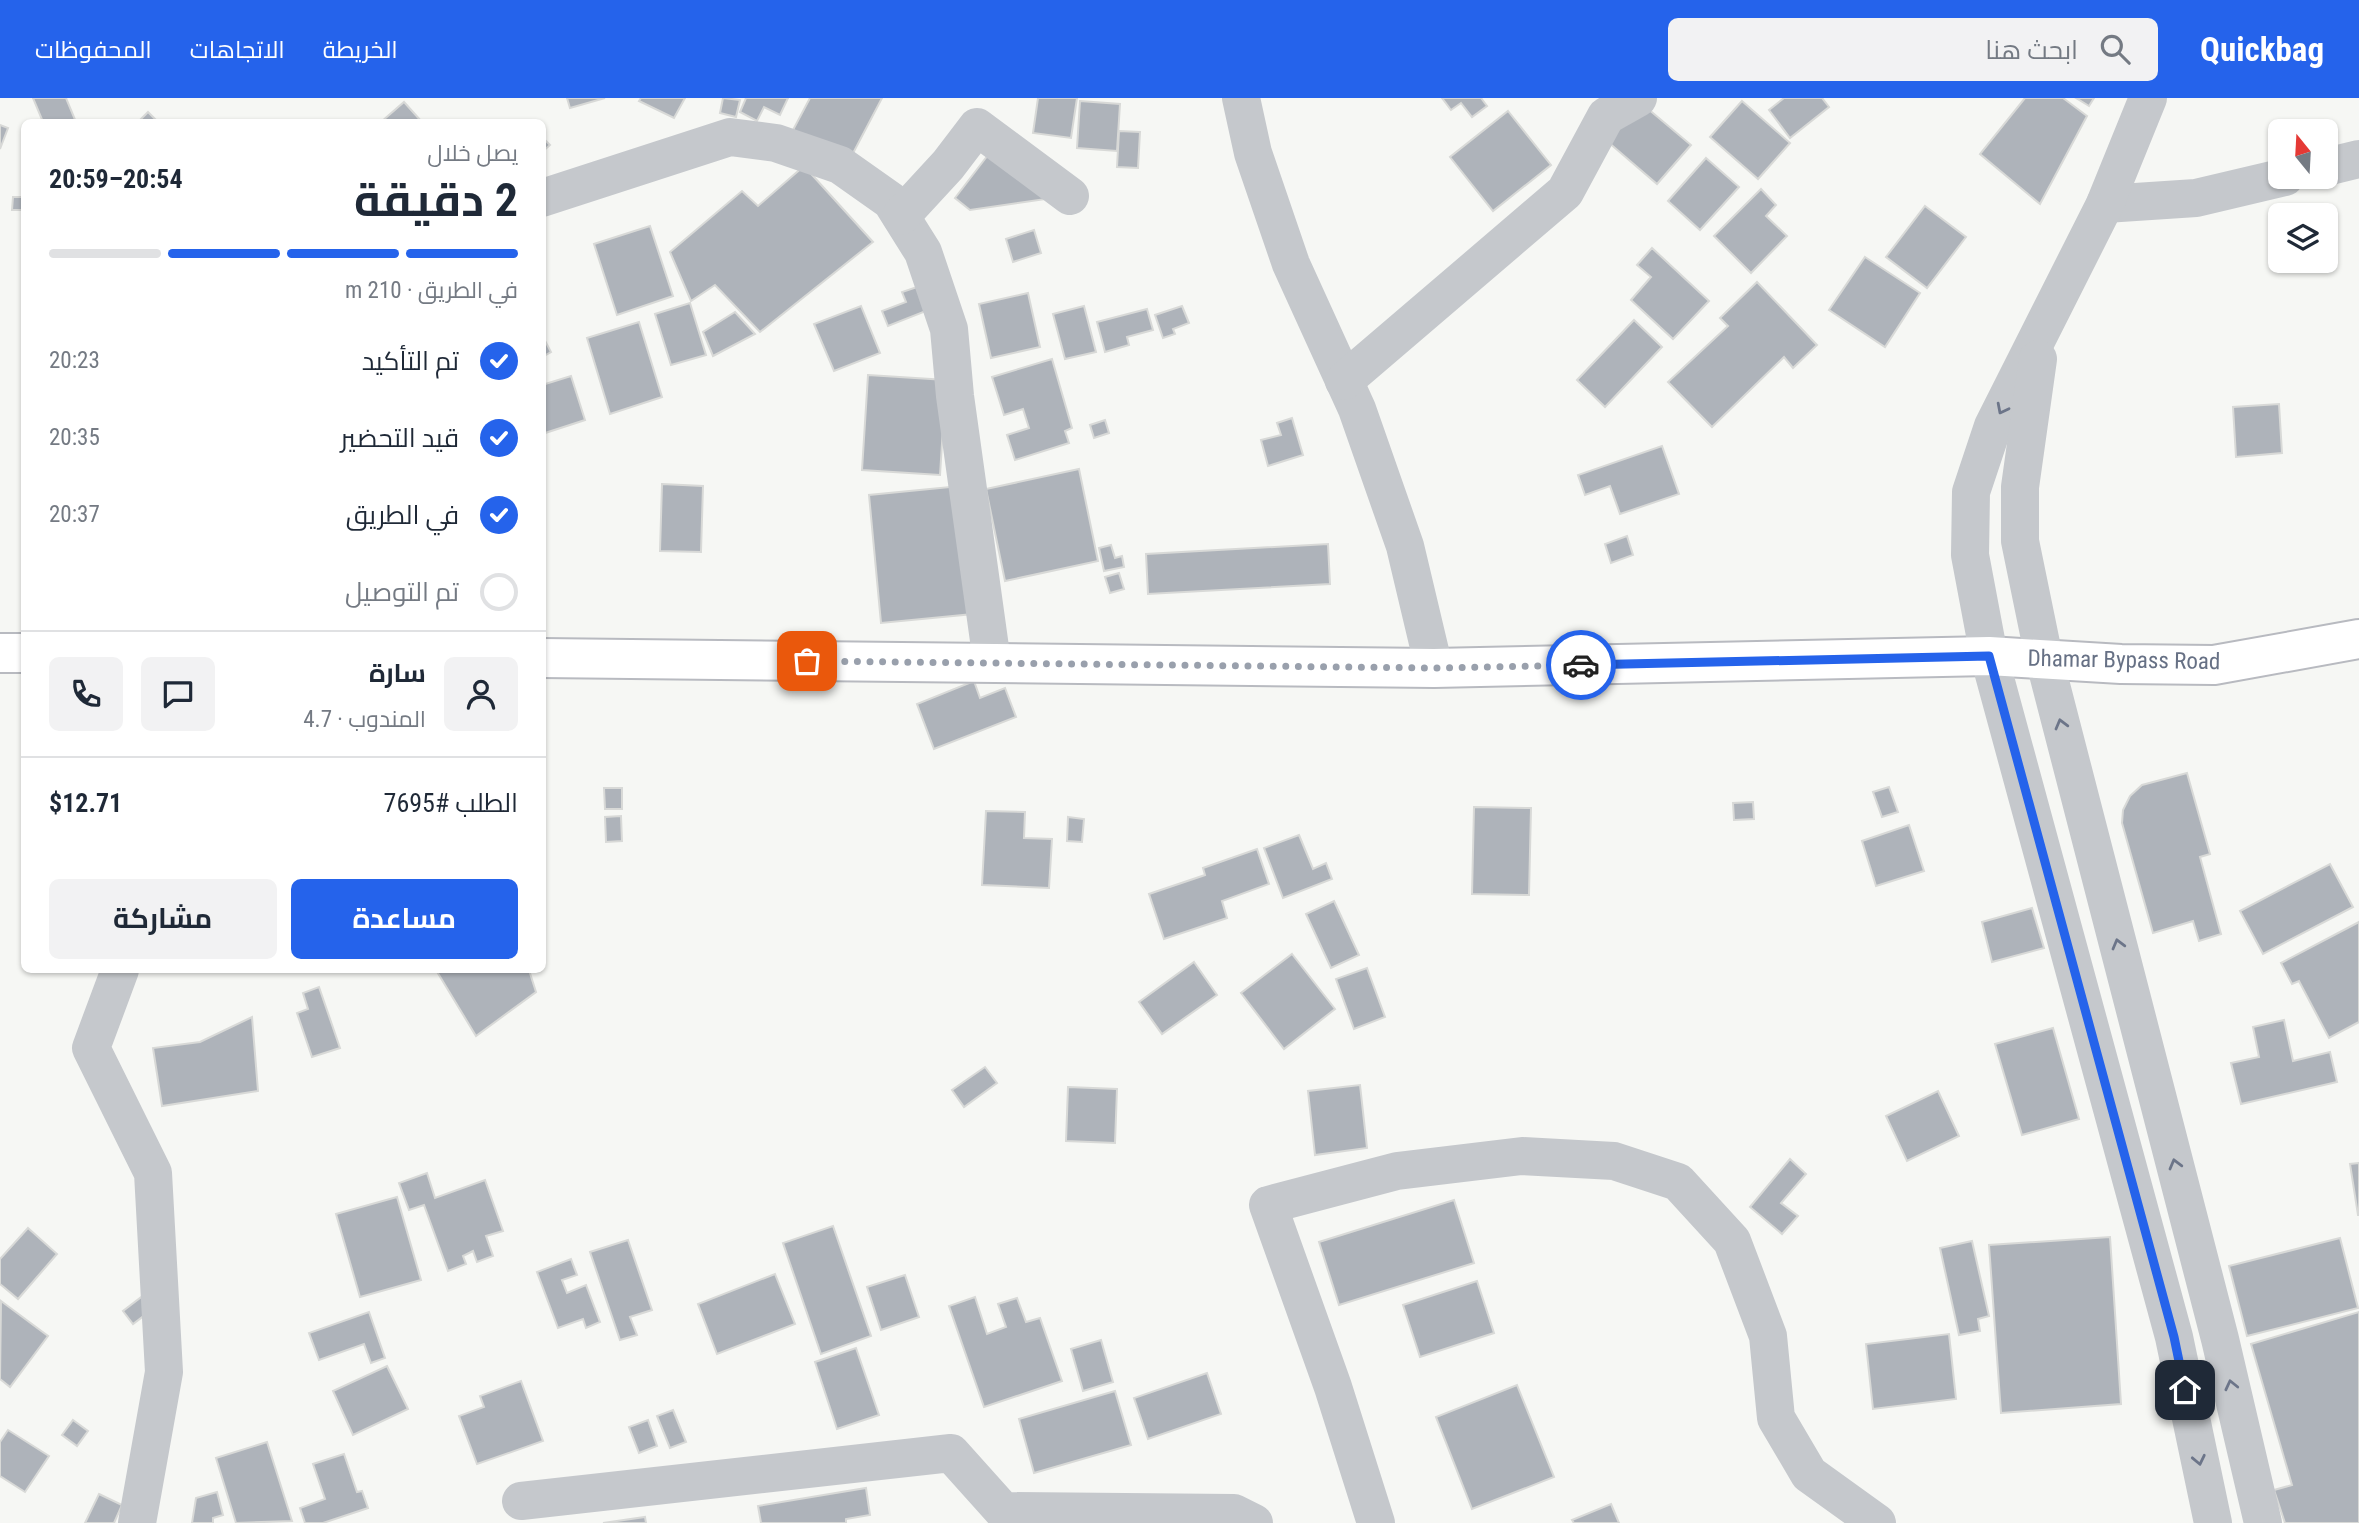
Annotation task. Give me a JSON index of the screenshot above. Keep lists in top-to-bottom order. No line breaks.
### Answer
{"streets":{"main road":["Dhamar Bypass Road"]},"north":"top","page":{"header":"Quickbag","search":"ابحث هنا","nav":["الخريطة","الاتجاهات","المحفوظات"],"heading":["2 دقيقة","يصل خلال","20:54–20:59"],"panel":["سارة","المندوب · 4.7","الطلب #7695","$12.71"],"bar":"في الطريق · 210 m","list":[["تم التأكيد","20:23"],["قيد التحضير","20:35"],["في الطريق","20:37"],"تم التوصيل"],"buttons":["مساعدة","مشاركة"]}}
